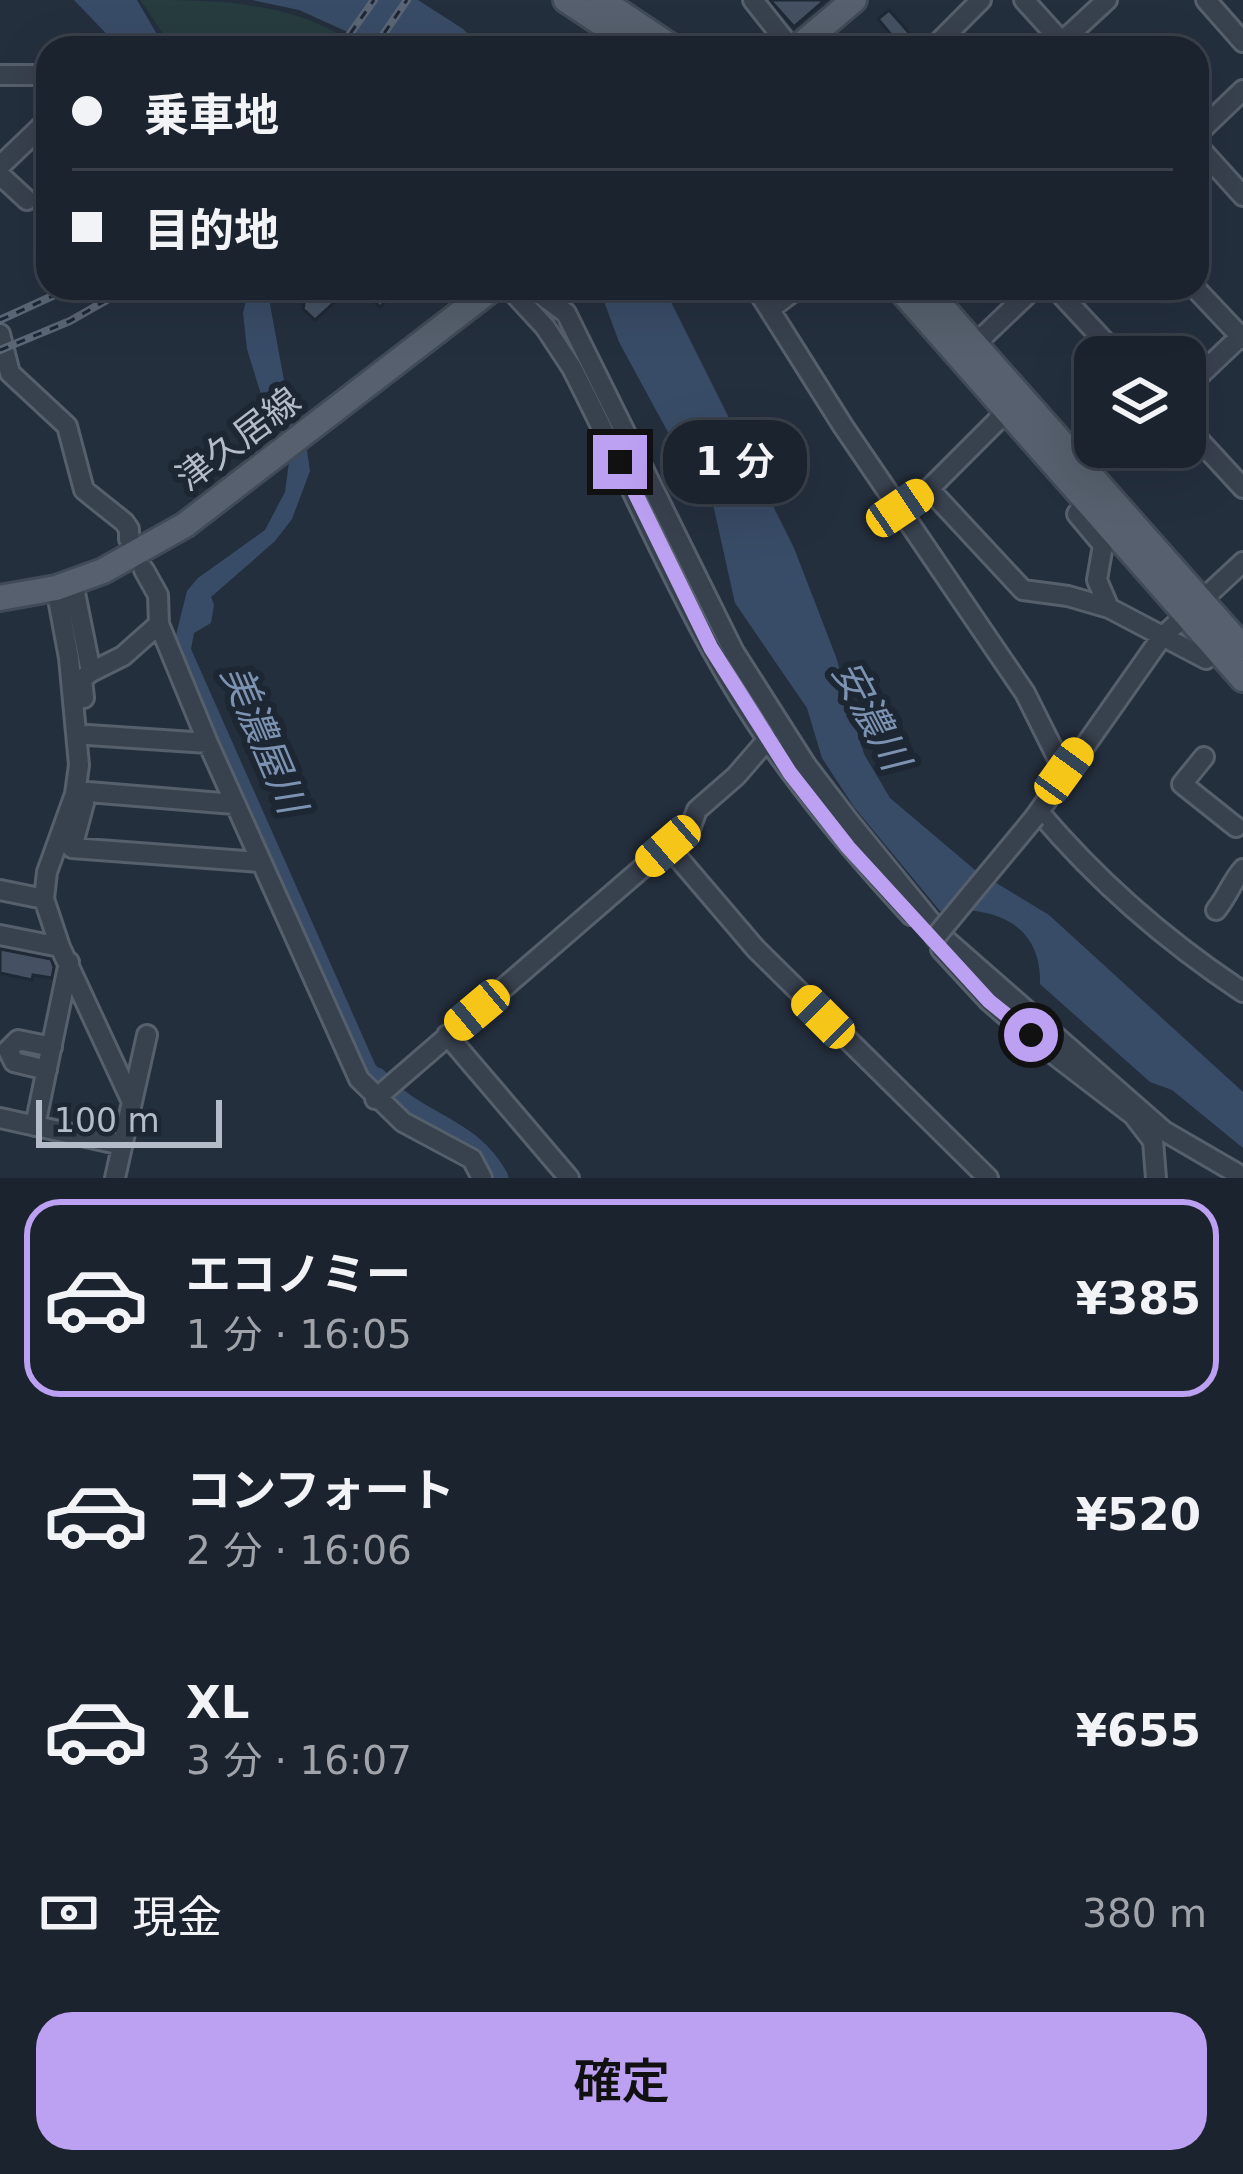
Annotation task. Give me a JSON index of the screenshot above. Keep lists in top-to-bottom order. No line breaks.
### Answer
{"streets":{"main road":["津久居線"]},"water":["安濃川","美濃屋川"],"scale_bar":"100 m","page":{"banner":["乗車地","目的地"],"bubble":"1 分","scale":"100 m","list":[{"name":"エコノミー","note":"1 分 · 16:05","value":"¥385"},{"name":"コンフォート","note":"2 分 · 16:06","value":"¥520"},{"name":"XL","note":"3 分 · 16:07","value":"¥655"}],"pay":["現金","380 m"],"buttons":"確定"}}
